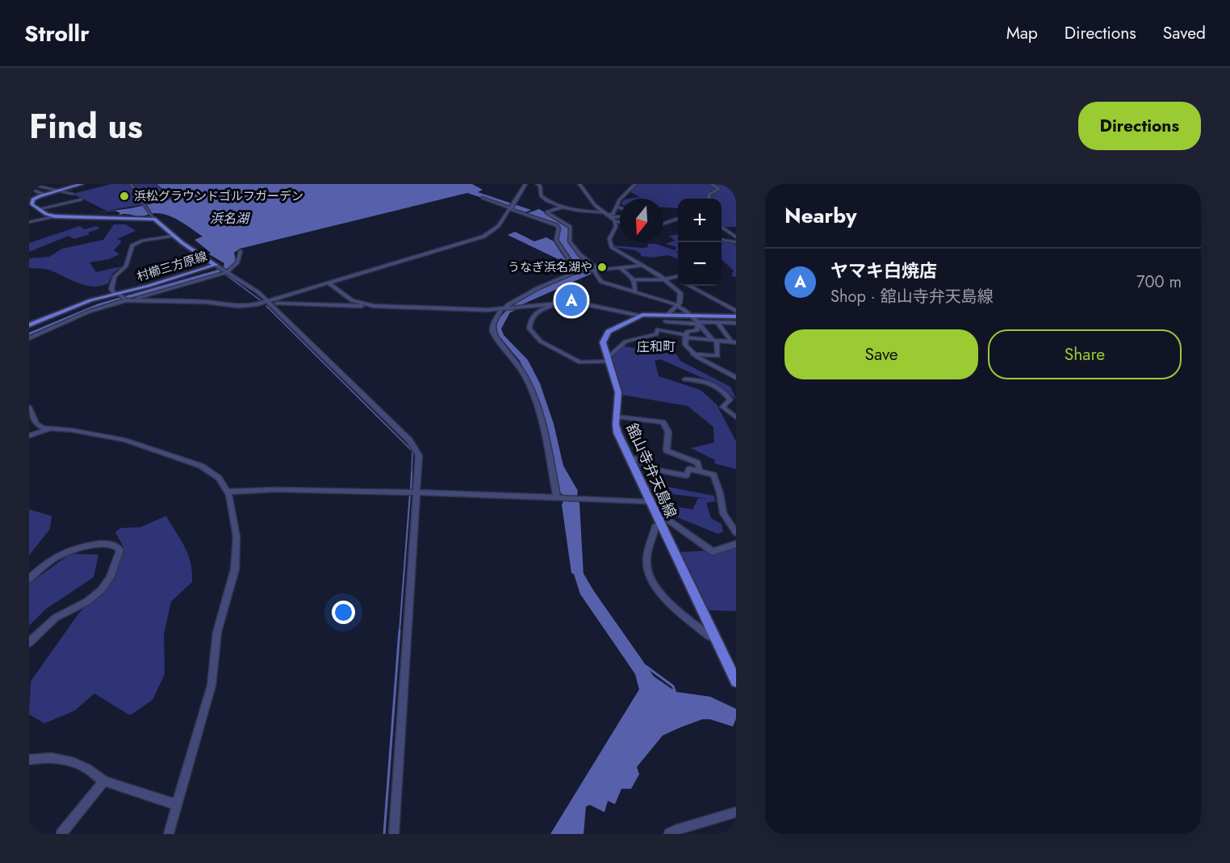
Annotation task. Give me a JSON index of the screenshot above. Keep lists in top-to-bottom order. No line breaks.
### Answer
{"streets":{"main road":["村櫛三方原線","舘山寺弁天島線"]},"districts":["庄和町"],"water":["浜名湖"],"places":["浜松グラウンドゴルフガーデン","うなぎ浜名湖や"],"north":"bottom","page":{"header":"Strollr","nav":["Map","Directions","Saved"],"title":"Find us","buttons":["Directions",["Save","Share"]],"heading":"Nearby","map_buttons":["+","−"],"list":[{"mark":"A","name":"ヤマキ白焼店","note":"Shop · 舘山寺弁天島線","value":"700 m"}],"pins":"A"}}
